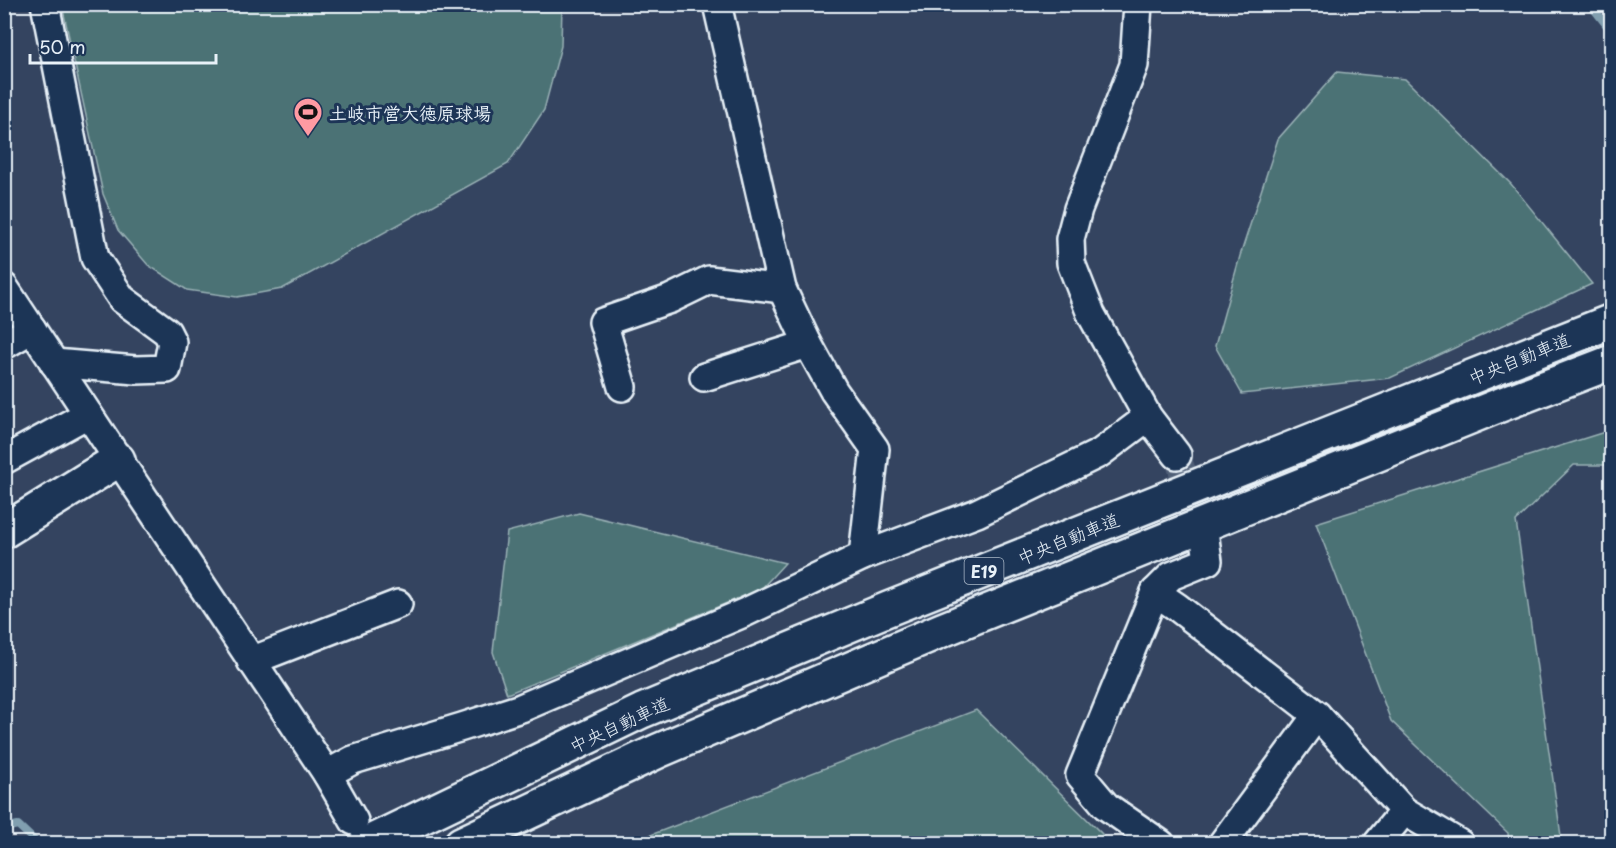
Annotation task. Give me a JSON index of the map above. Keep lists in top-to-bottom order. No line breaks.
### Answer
{"streets":{"main road":["中央自動車道","E19"]},"places":{"sports":["土岐市営大徳原球場"]},"scale_bar":"50 m"}
